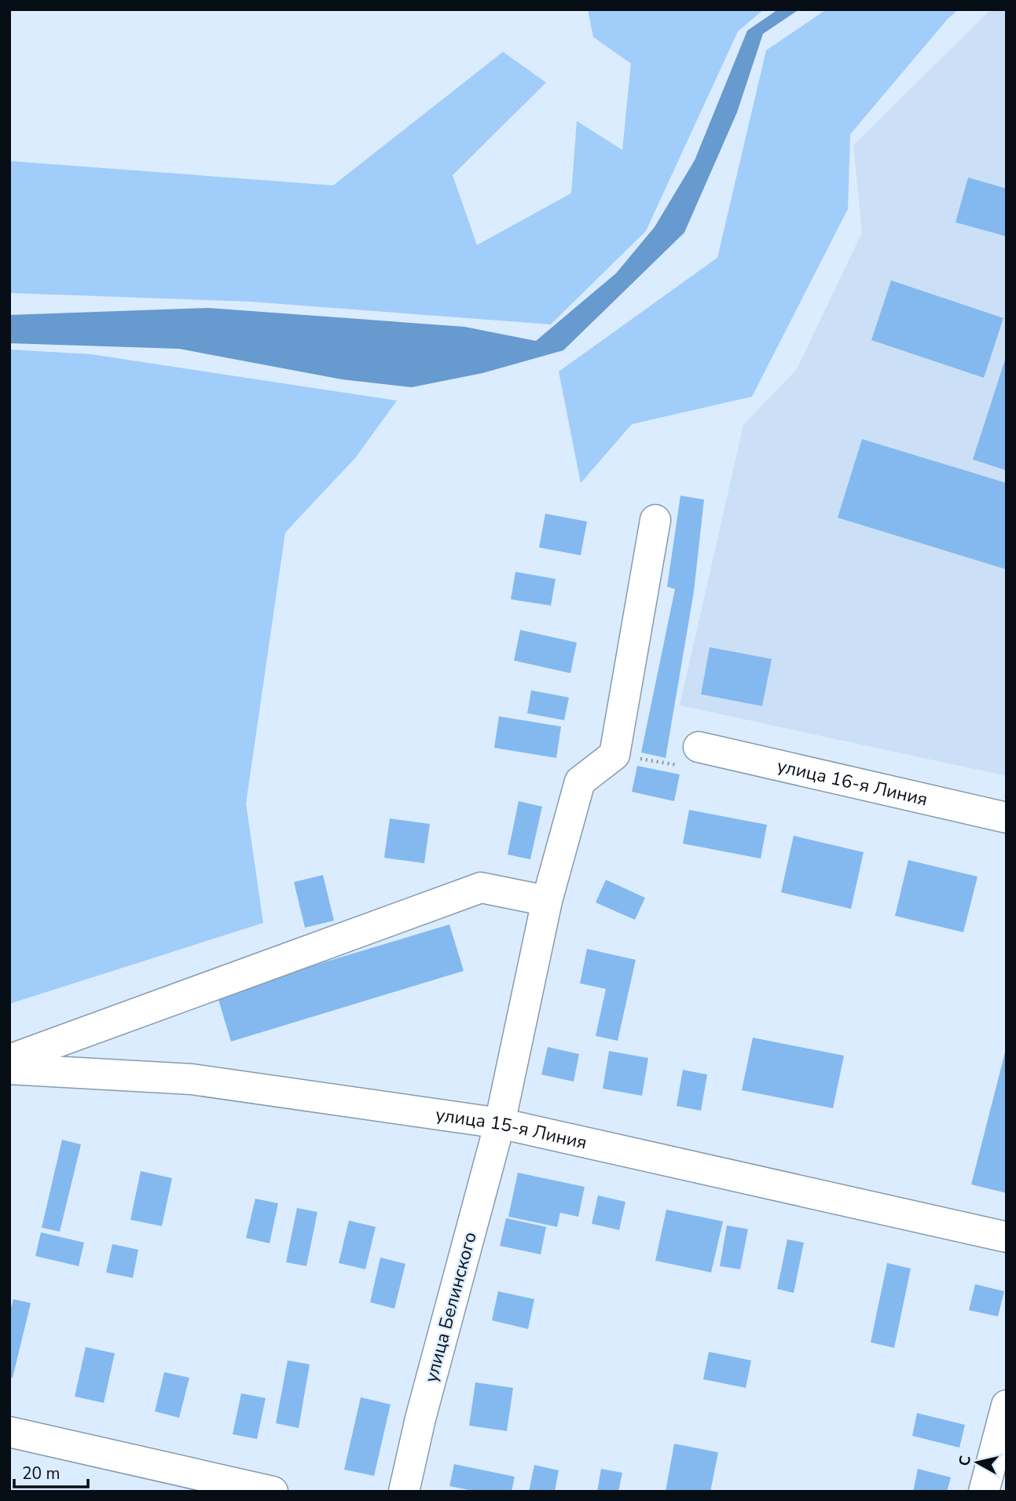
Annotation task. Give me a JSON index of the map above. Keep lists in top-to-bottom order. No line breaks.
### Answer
{"streets":{"street":["улица 16-я Линия","улица 15-я Линия","улица Белинского"]},"crossings":[["улица 15-я Линия","улица Белинского"]],"scale_bar":"20 m","north":"left"}
